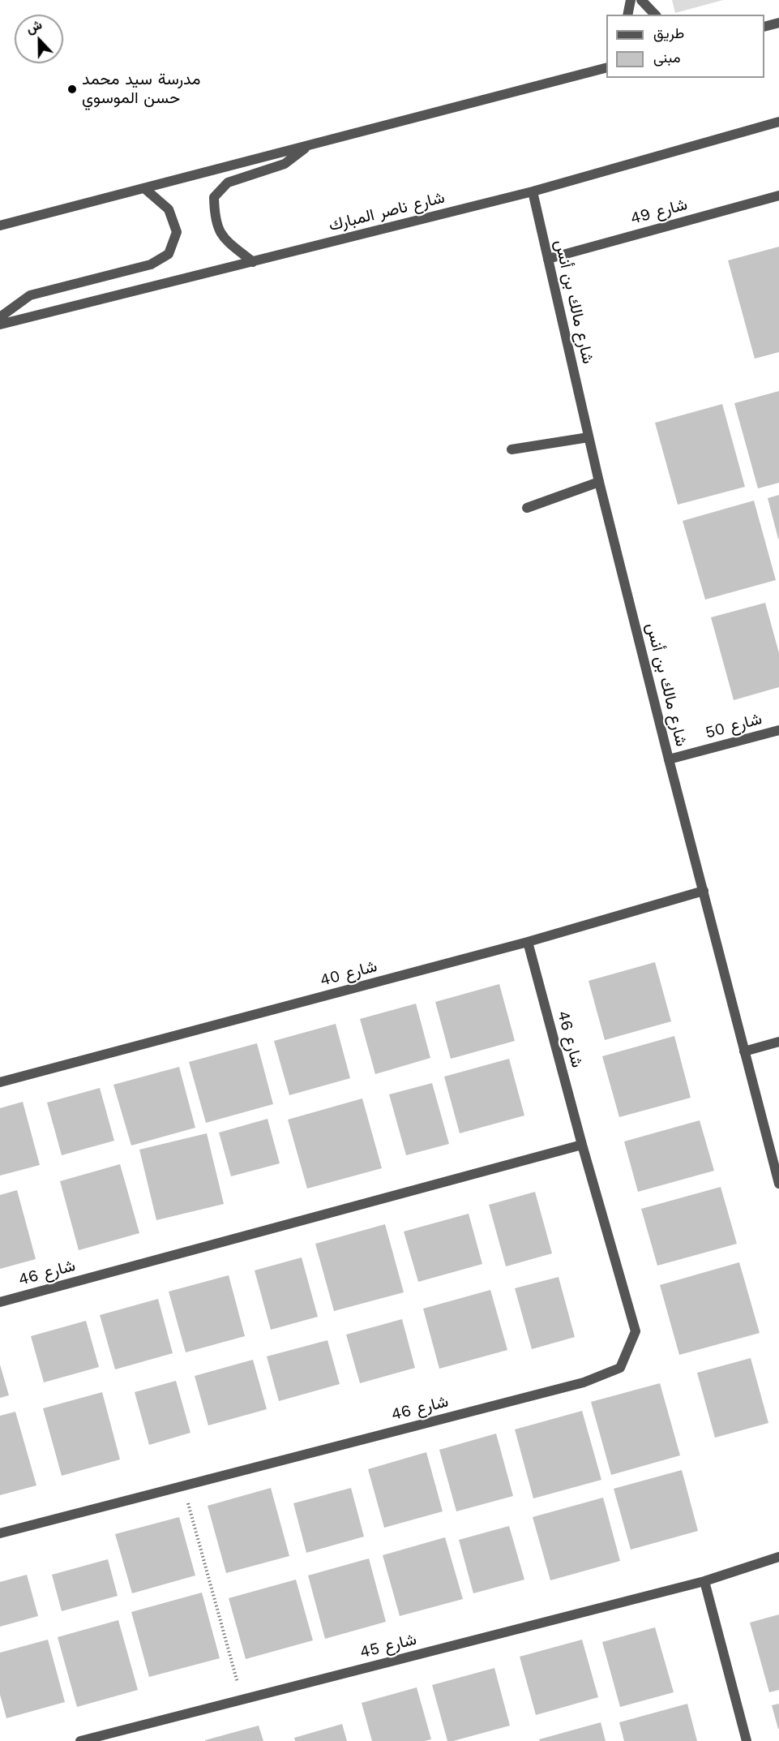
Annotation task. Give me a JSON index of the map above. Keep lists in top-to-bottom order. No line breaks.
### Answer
{"streets":{"street":["شارع ناصر المبارك","شارع 49","شارع مالك بن أنس","شارع 50","شارع 40","شارع 46","شارع 45"]},"crossings":[["شارع ناصر المبارك","شارع مالك بن أنس"],["شارع 49","شارع مالك بن أنس"],["شارع مالك بن أنس","شارع 50"],["شارع مالك بن أنس","شارع 40"],["شارع 40","شارع 46"]],"places":["مدرسة سيد محمد حسن الموسوي"],"legend":["طريق","مبنى"],"north":"top"}
